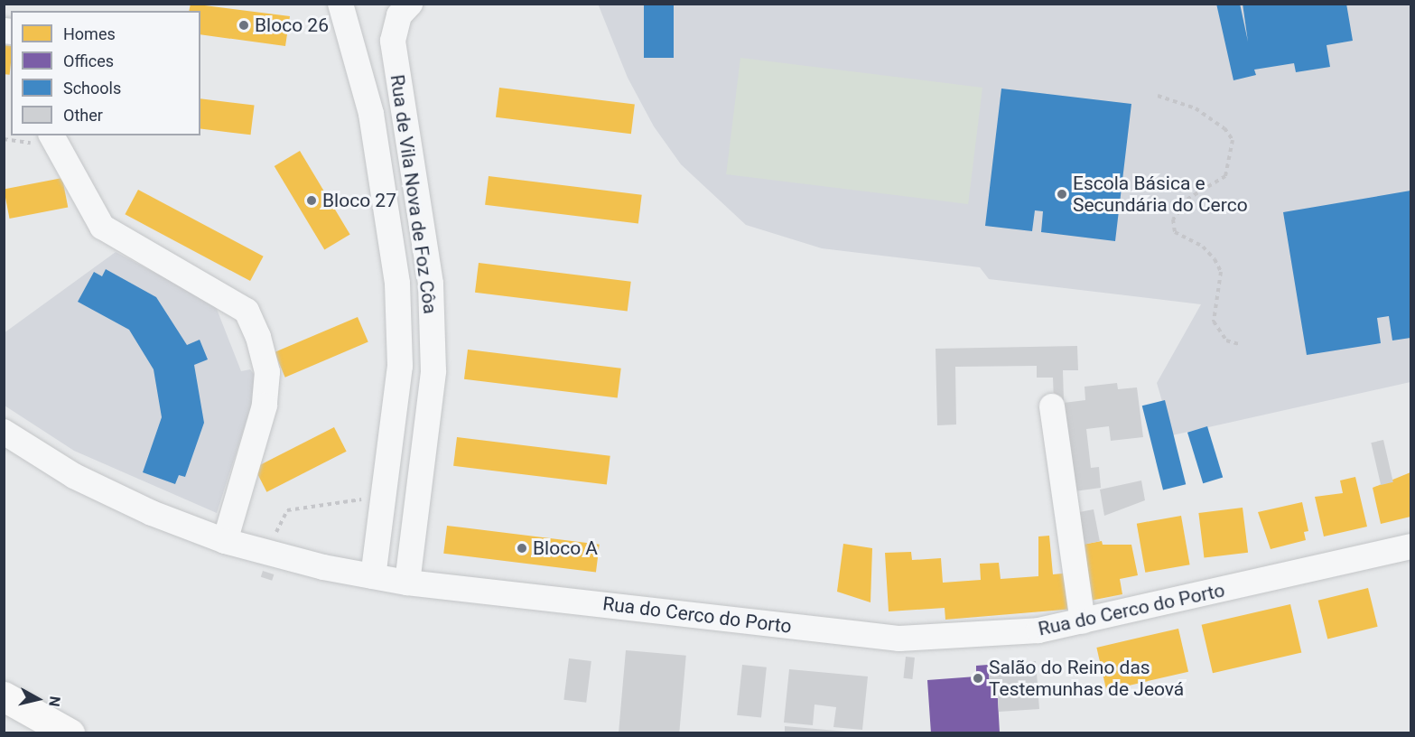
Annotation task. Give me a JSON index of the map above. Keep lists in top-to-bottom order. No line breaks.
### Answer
{"streets":{"street":["Rua de Vila Nova de Foz Côa","Rua do Cerco do Porto"]},"crossings":[["Rua de Vila Nova de Foz Côa","Rua do Cerco do Porto"]],"places":["Bloco 26","Escola Básica e Secundária do Cerco","Bloco 27","Bloco A","Salão do Reino das Testemunhas de Jeová"],"legend":["Homes","Offices","Schools","Other"],"north":"right"}
